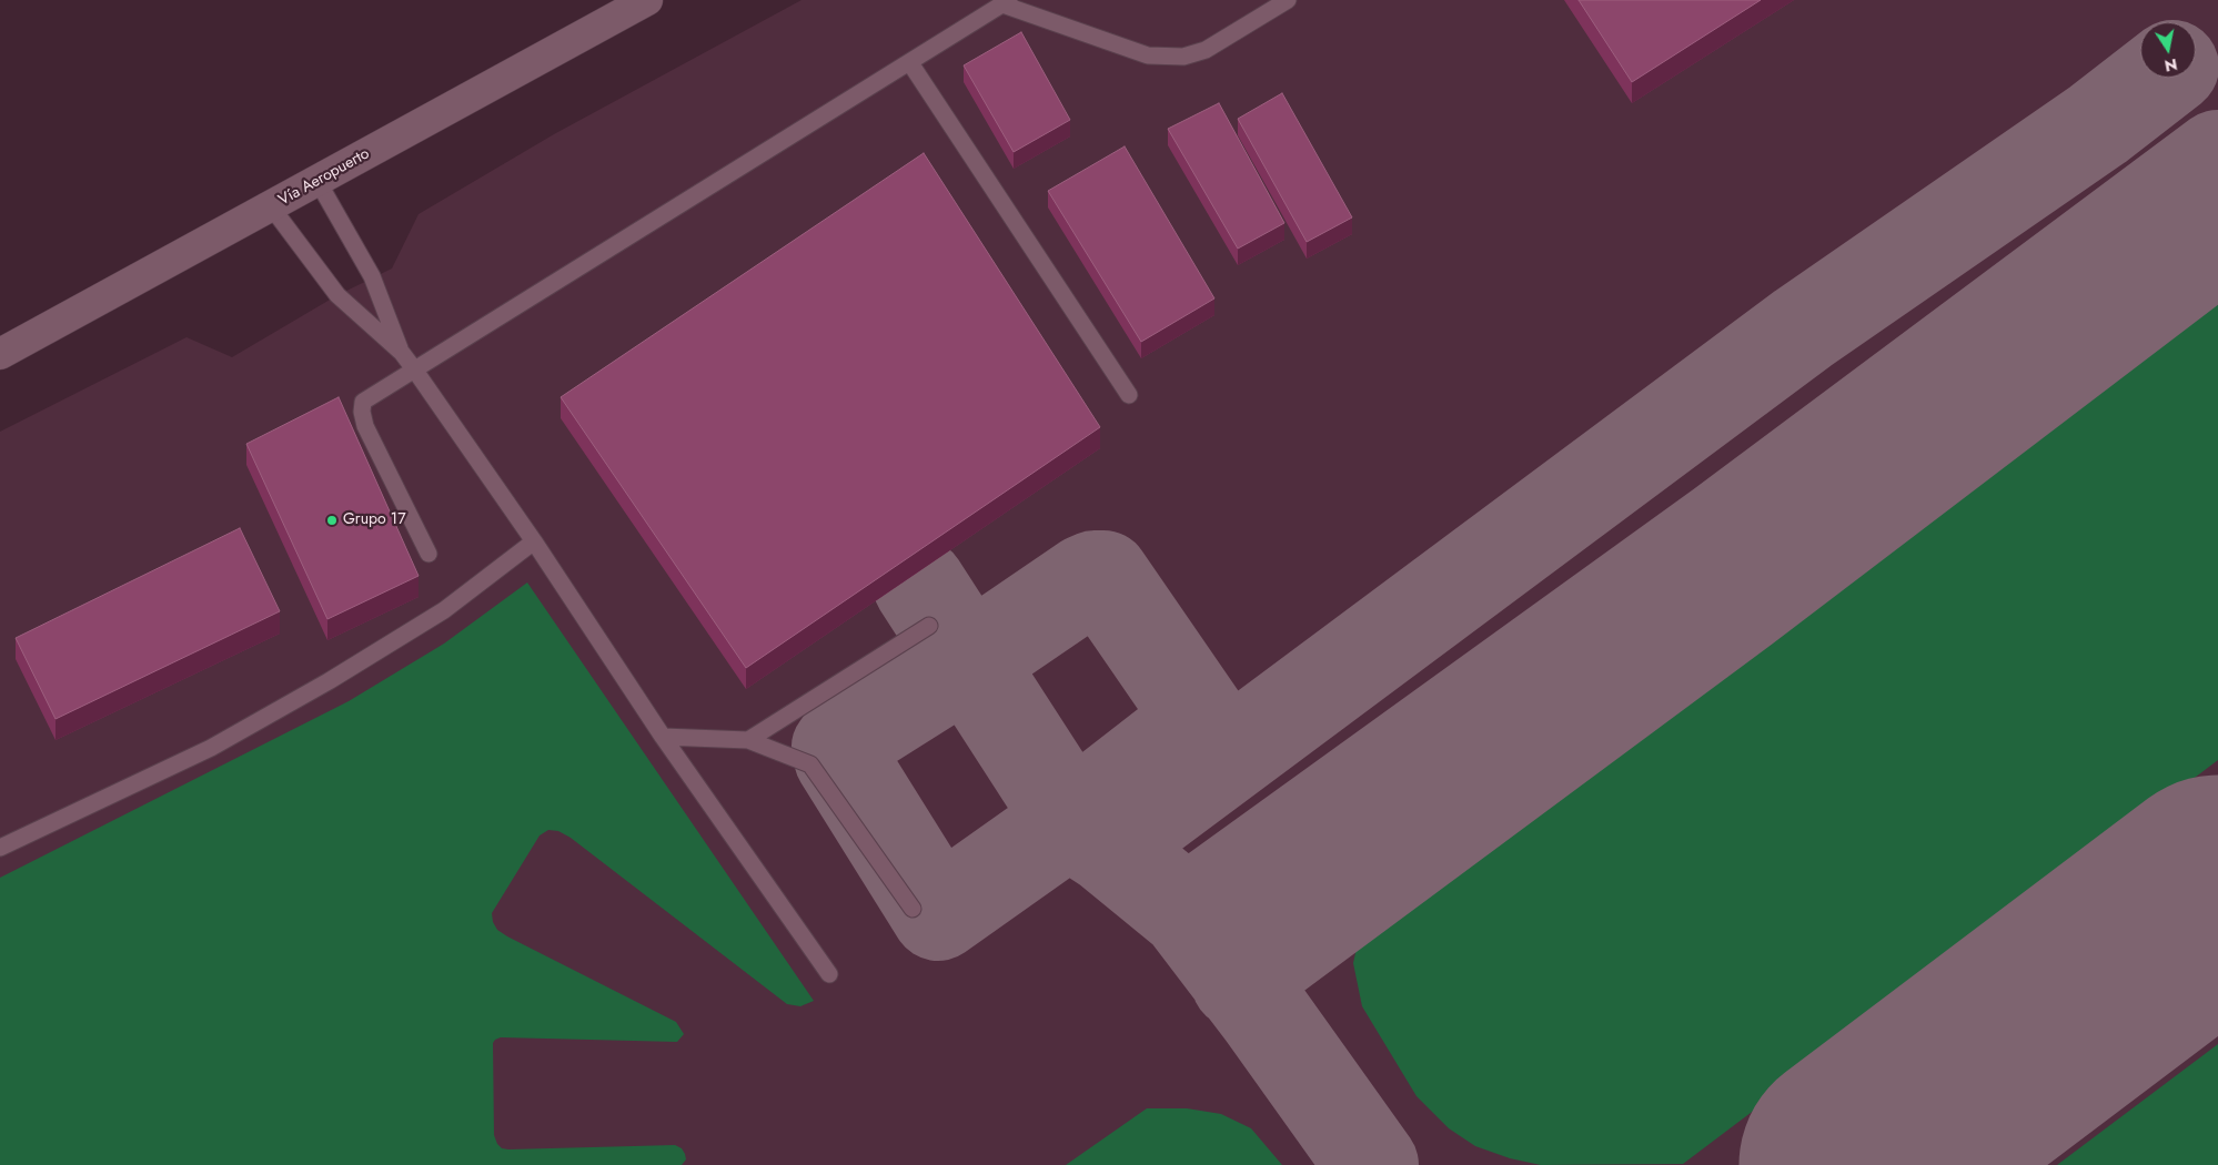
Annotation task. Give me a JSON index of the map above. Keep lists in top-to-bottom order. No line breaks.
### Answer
{"streets":{"street":["Vía Aeropuerto"]},"places":["Grupo 17"],"north":"bottom"}
